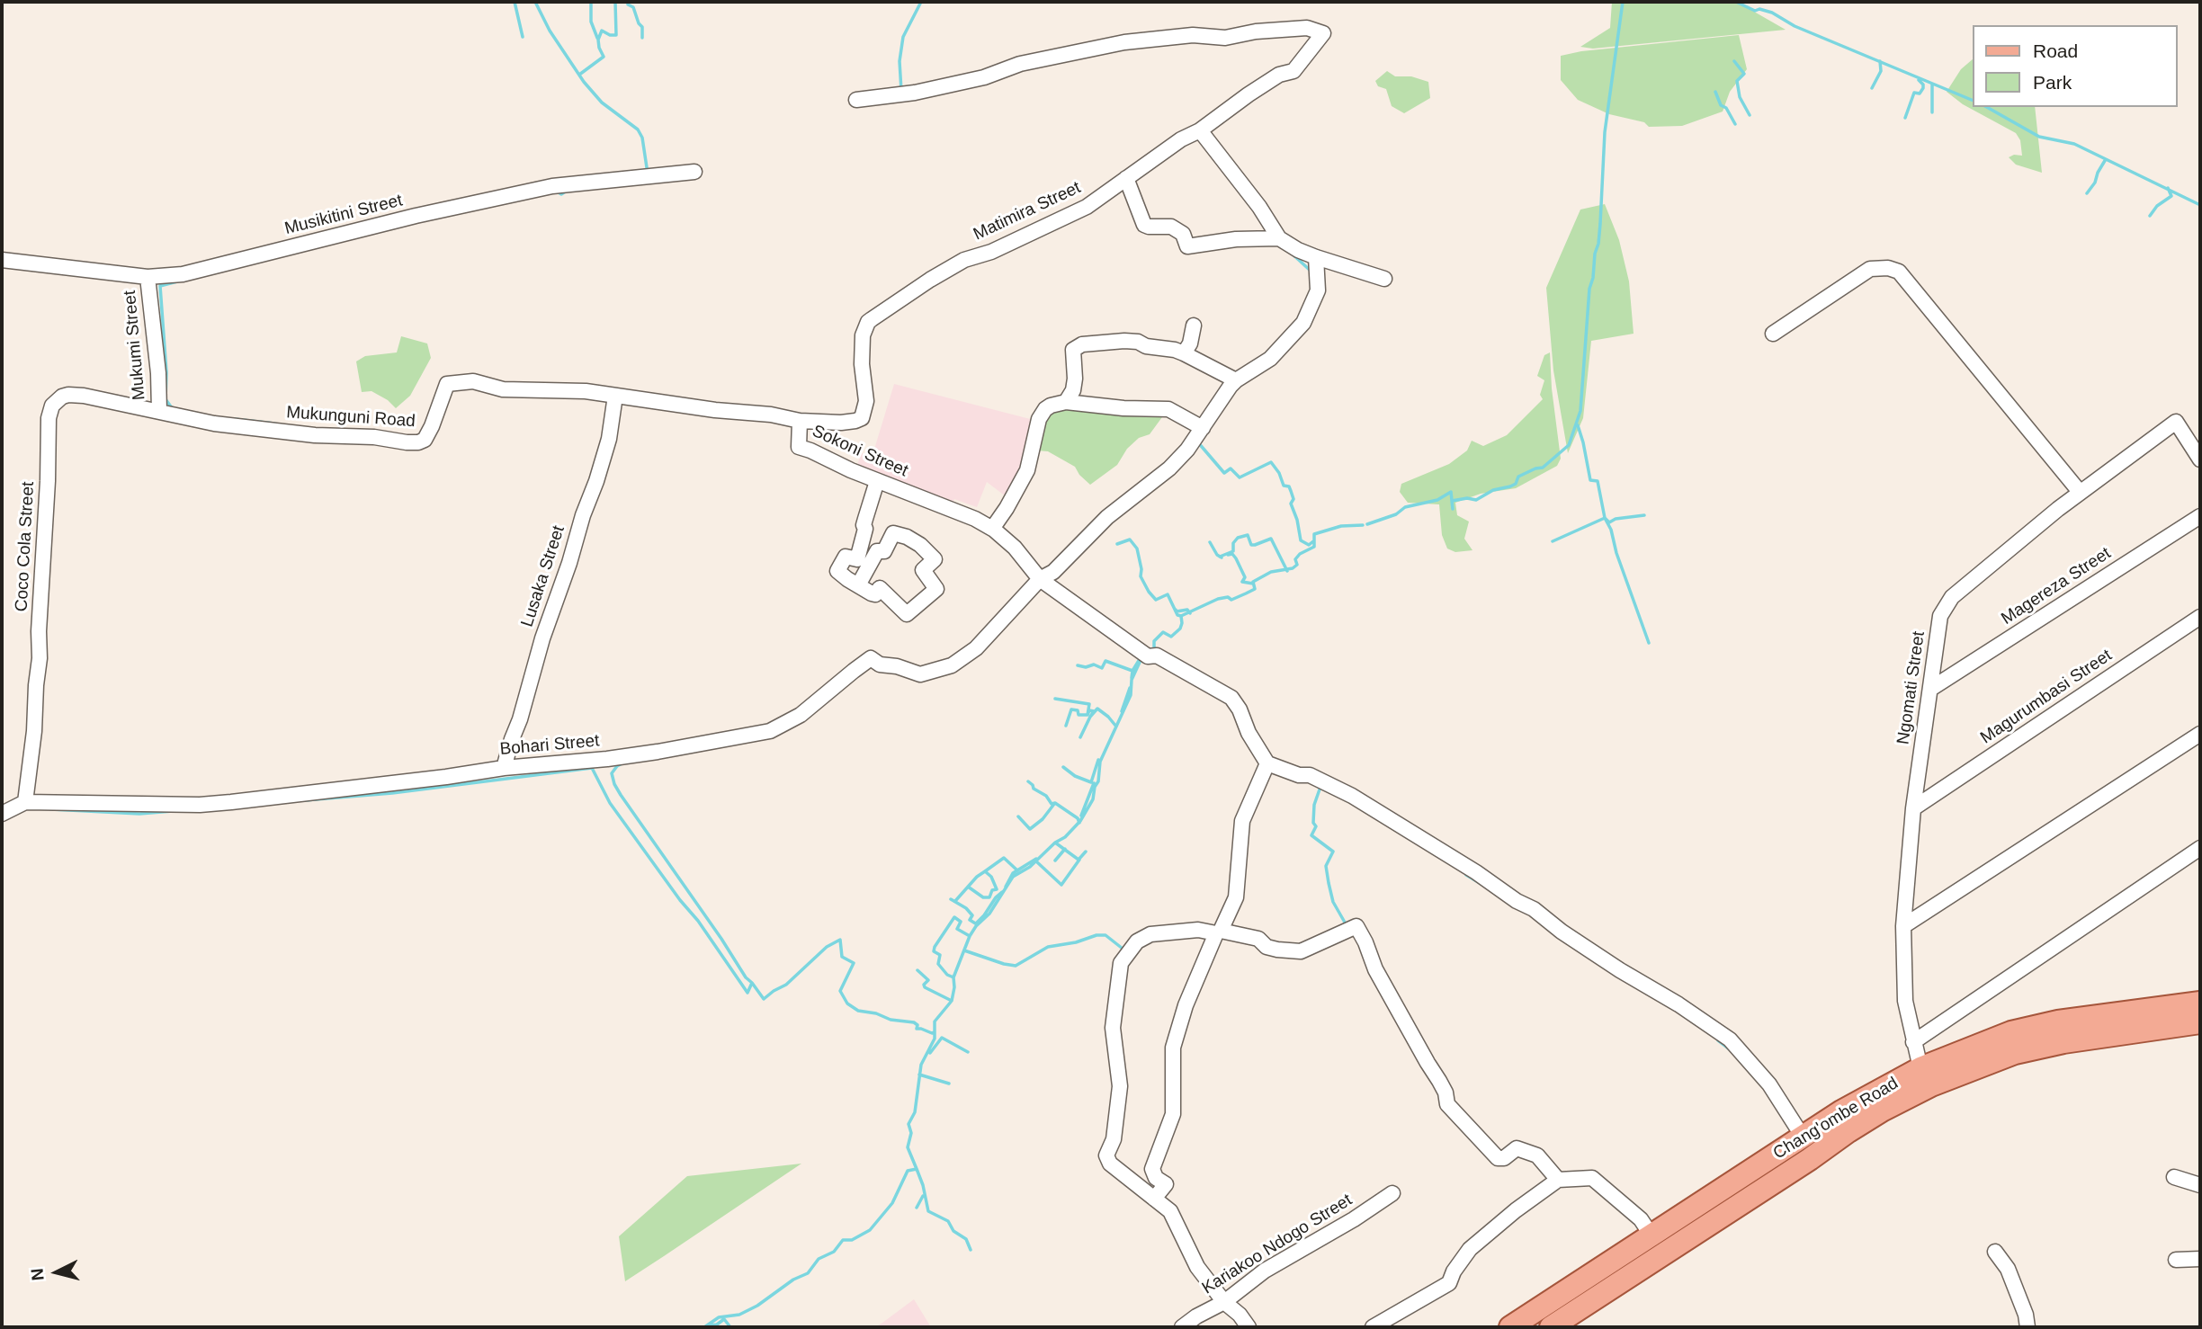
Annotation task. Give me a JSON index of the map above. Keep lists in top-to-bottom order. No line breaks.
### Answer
{"streets":{"main road":["Chang'ombe Road"],"street":["Matimira Street","Musikitini Street","Mukumi Street","Mukunguni Road","Sokoni Street","Coco Cola Street","Lusaka Street","Magereza Street","Ngomati Street","Magurumbasi Street","Bohari Street","Kariakoo Ndogo Street"]},"crossings":[["Matimira Street","Sokoni Street"],["Musikitini Street","Mukumi Street"],["Mukumi Street","Mukunguni Road"],["Mukumi Street","Coco Cola Street"],["Mukunguni Road","Sokoni Street"],["Mukunguni Road","Coco Cola Street"],["Mukunguni Road","Lusaka Street"],["Sokoni Street","Lusaka Street"],["Sokoni Street","Bohari Street"],["Coco Cola Street","Bohari Street"],["Lusaka Street","Bohari Street"],["Magereza Street","Ngomati Street"],["Ngomati Street","Magurumbasi Street"],["Ngomati Street","Chang'ombe Road"]],"legend":["Road","Park"],"north":"left"}
